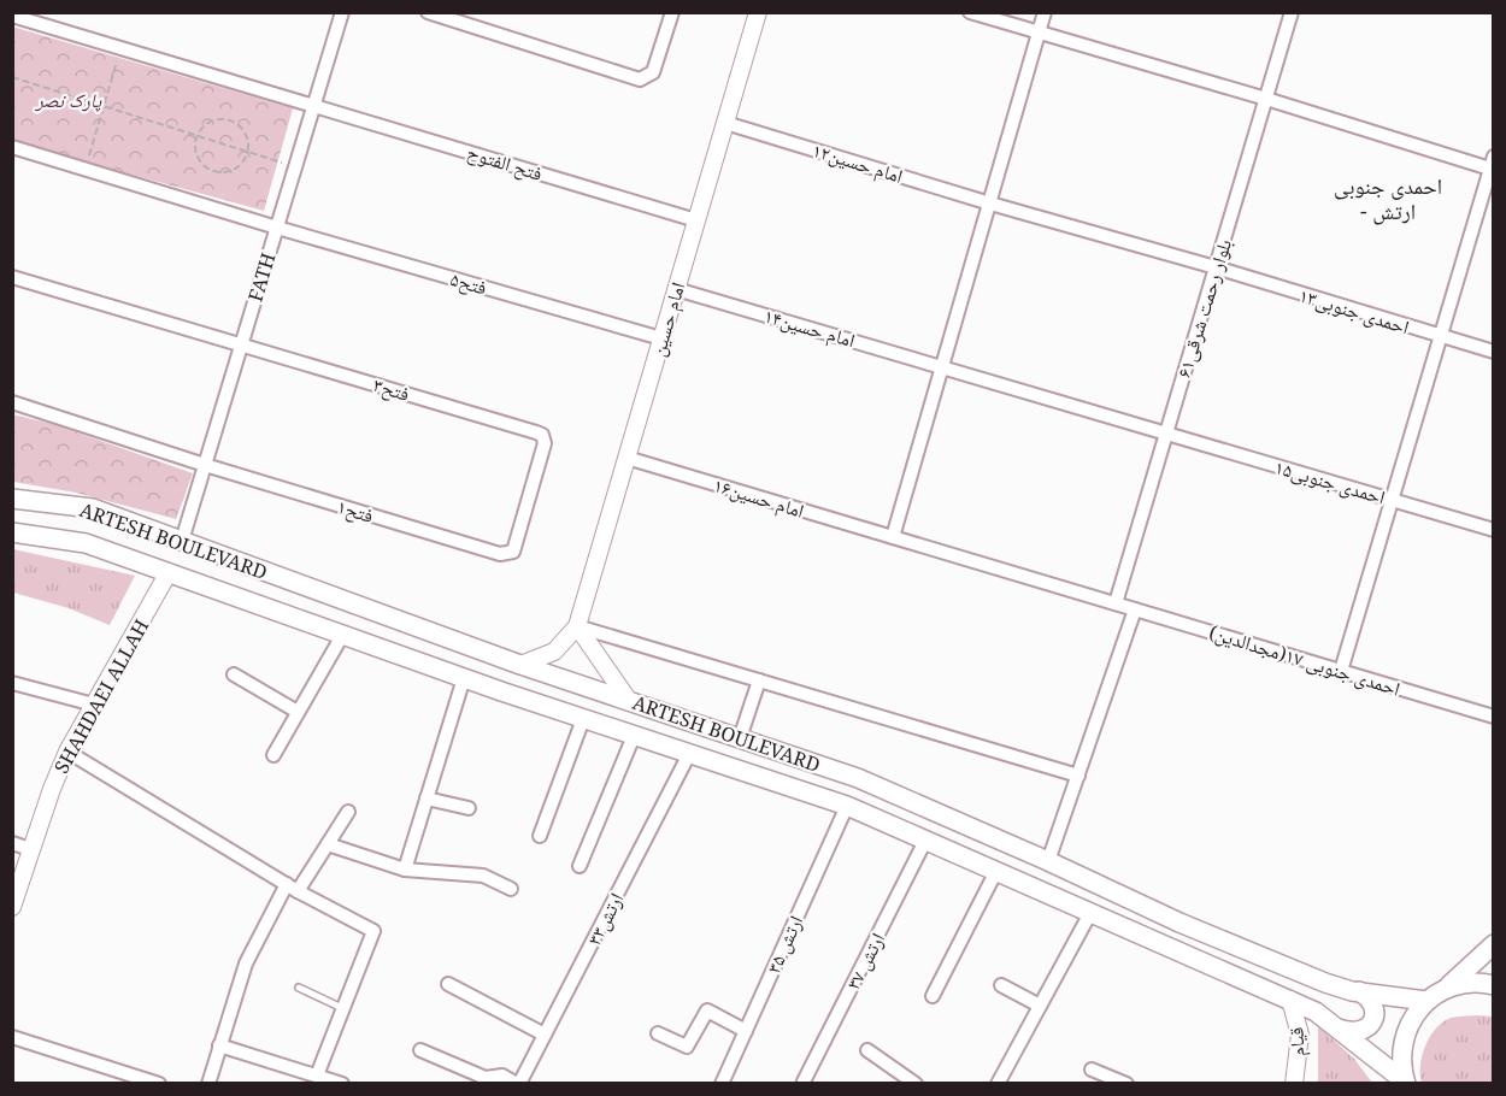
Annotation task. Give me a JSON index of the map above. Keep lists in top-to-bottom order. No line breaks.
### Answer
{"streets":{"main road":["ARTESH BOULEVARD"],"street":["فتح الفتوح","امام حسین۱۲","FATH","۵فتح","بلوار رحمت شرقی۶۱","احمدی جنوبی۱۳","امام حسین","امام حسین۱۴","۳فتح","احمدی جنوبی۱۵","امام حسین۱۶","۱فتح","احمدی جنوبی ۱۷(مجدالدین)","SHAHDAEI ALLAH","ارتش۳۳","ارتش ۳۵","ارتش ۳۷","قیام"]},"crossings":[["فتح الفتوح","FATH"],["فتح الفتوح","امام حسین"],["امام حسین۱۲","بلوار رحمت شرقی۶۱"],["امام حسین۱۲","احمدی جنوبی۱۳"],["امام حسین۱۲","امام حسین"],["FATH","۵فتح"],["FATH","۳فتح"],["FATH","۱فتح"],["FATH","ARTESH BOULEVARD"],["۵فتح","امام حسین"],["بلوار رحمت شرقی۶۱","احمدی جنوبی۱۳"],["بلوار رحمت شرقی۶۱","امام حسین۱۴"],["بلوار رحمت شرقی۶۱","احمدی جنوبی۱۵"],["بلوار رحمت شرقی۶۱","امام حسین۱۶"],["بلوار رحمت شرقی۶۱","احمدی جنوبی ۱۷(مجدالدین)"],["امام حسین","امام حسین۱۴"],["امام حسین","امام حسین۱۶"],["امام حسین۱۴","احمدی جنوبی۱۵"],["۳فتح","۱فتح"],["امام حسین۱۶","احمدی جنوبی ۱۷(مجدالدین)"],["ARTESH BOULEVARD","SHAHDAEI ALLAH"],["ARTESH BOULEVARD","ارتش۳۳"],["ARTESH BOULEVARD","ارتش ۳۵"],["ARTESH BOULEVARD","ارتش ۳۷"],["ARTESH BOULEVARD","قیام"]],"districts":["احمدی جنوبی - ارتش"],"parks":["پارک نصر"]}
